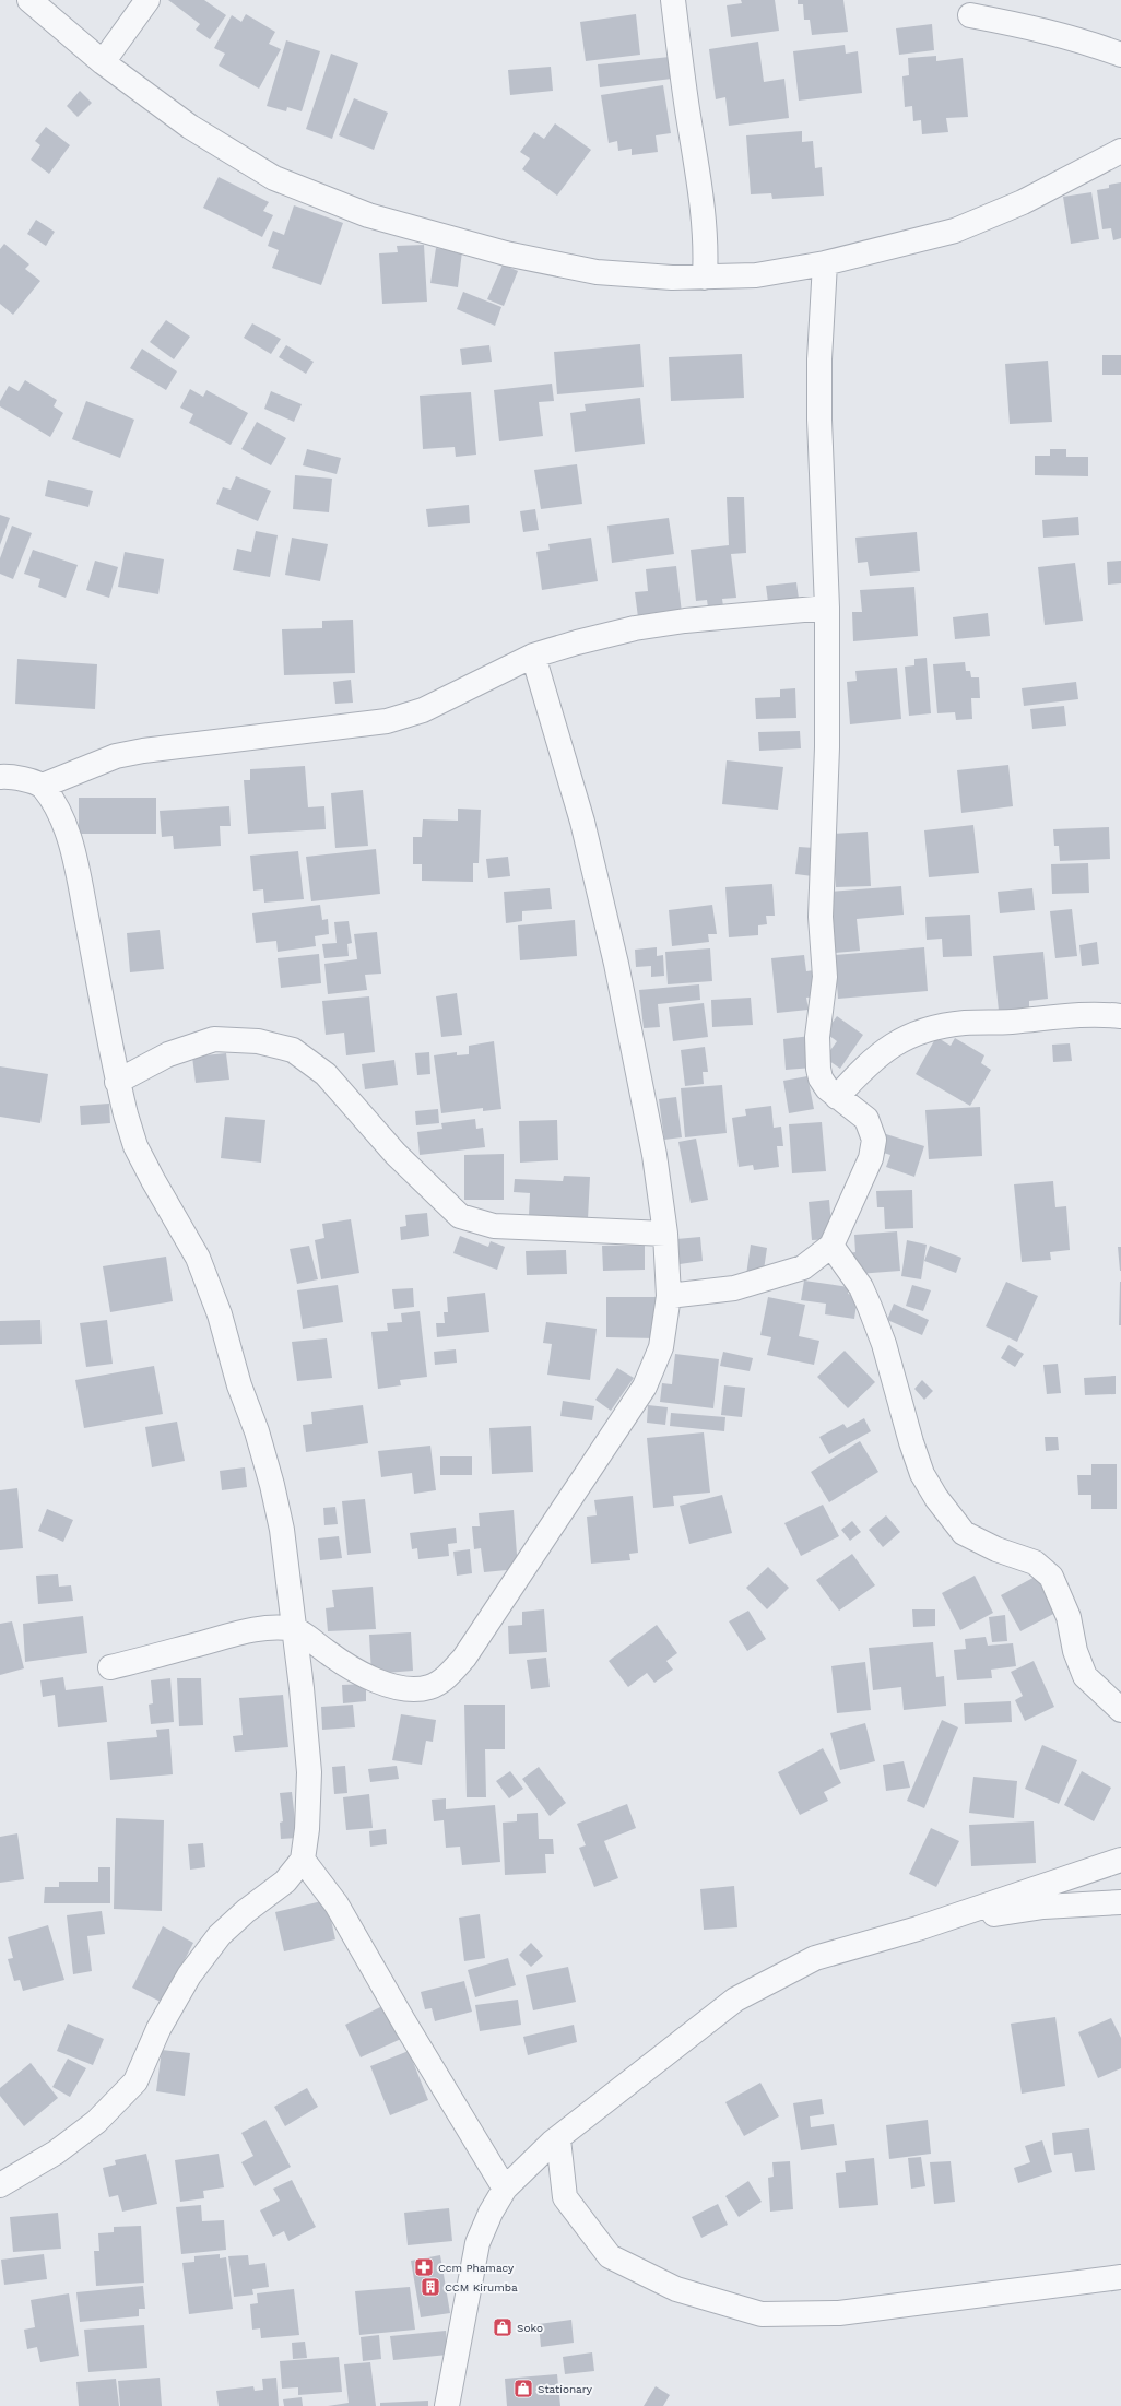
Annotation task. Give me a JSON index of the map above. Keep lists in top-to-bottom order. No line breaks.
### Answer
{"places":{"pharmacy":["Ccm Phamacy"],"building":["CCM Kirumba"],"shop":["Soko","Stationary"]}}
